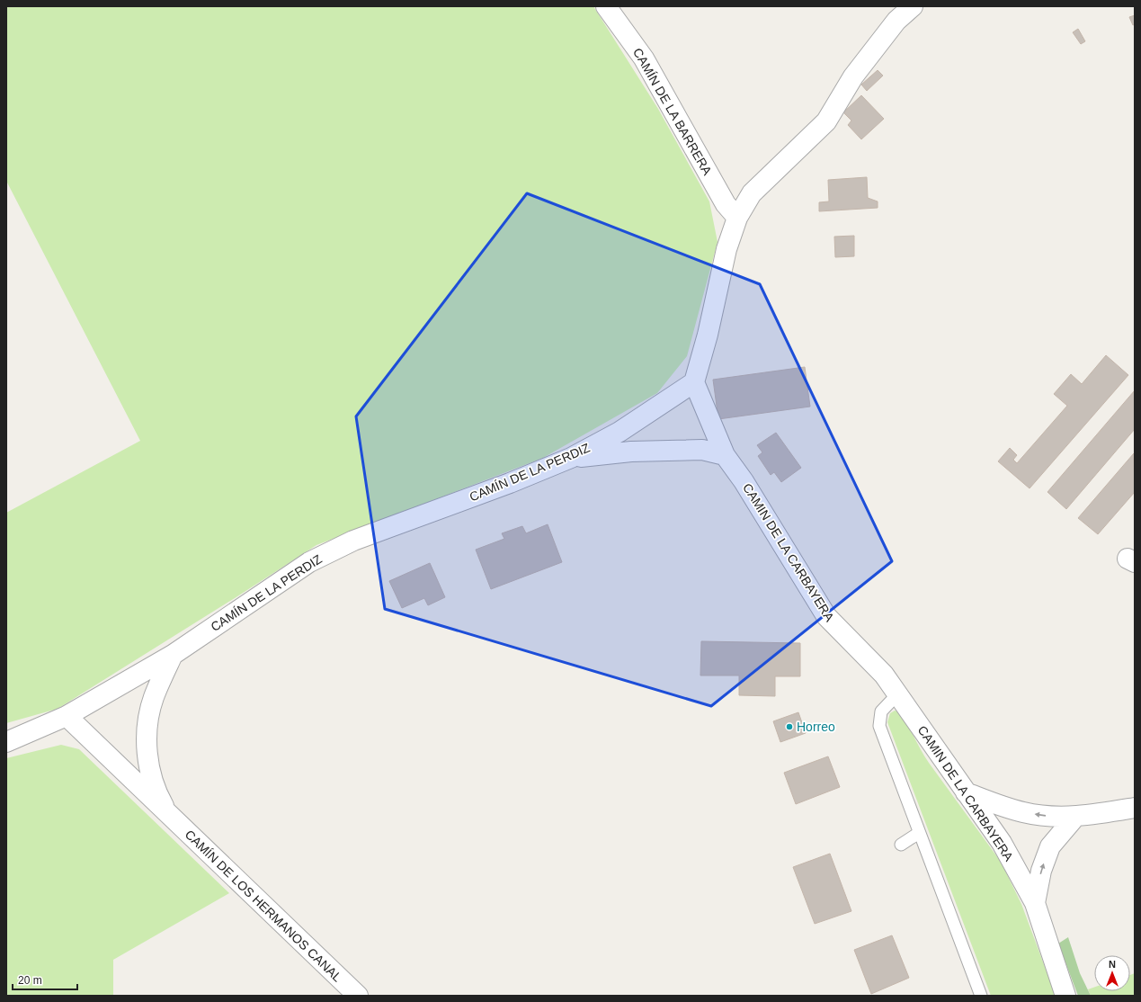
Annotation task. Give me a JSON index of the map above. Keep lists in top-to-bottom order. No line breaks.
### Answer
{"streets":{"street":["CAMÍN DE LA BARRERA","CAMÍN DE LA PERDIZ","CAMIN DE LA CARBAYERA","CAMÍN DE LOS HERMANOS CANAL"]},"crossings":[["CAMÍN DE LA PERDIZ","CAMIN DE LA CARBAYERA"],["CAMÍN DE LA PERDIZ","CAMÍN DE LOS HERMANOS CANAL"]],"places":["Horreo"],"scale_bar":"20 m","north":"top"}
